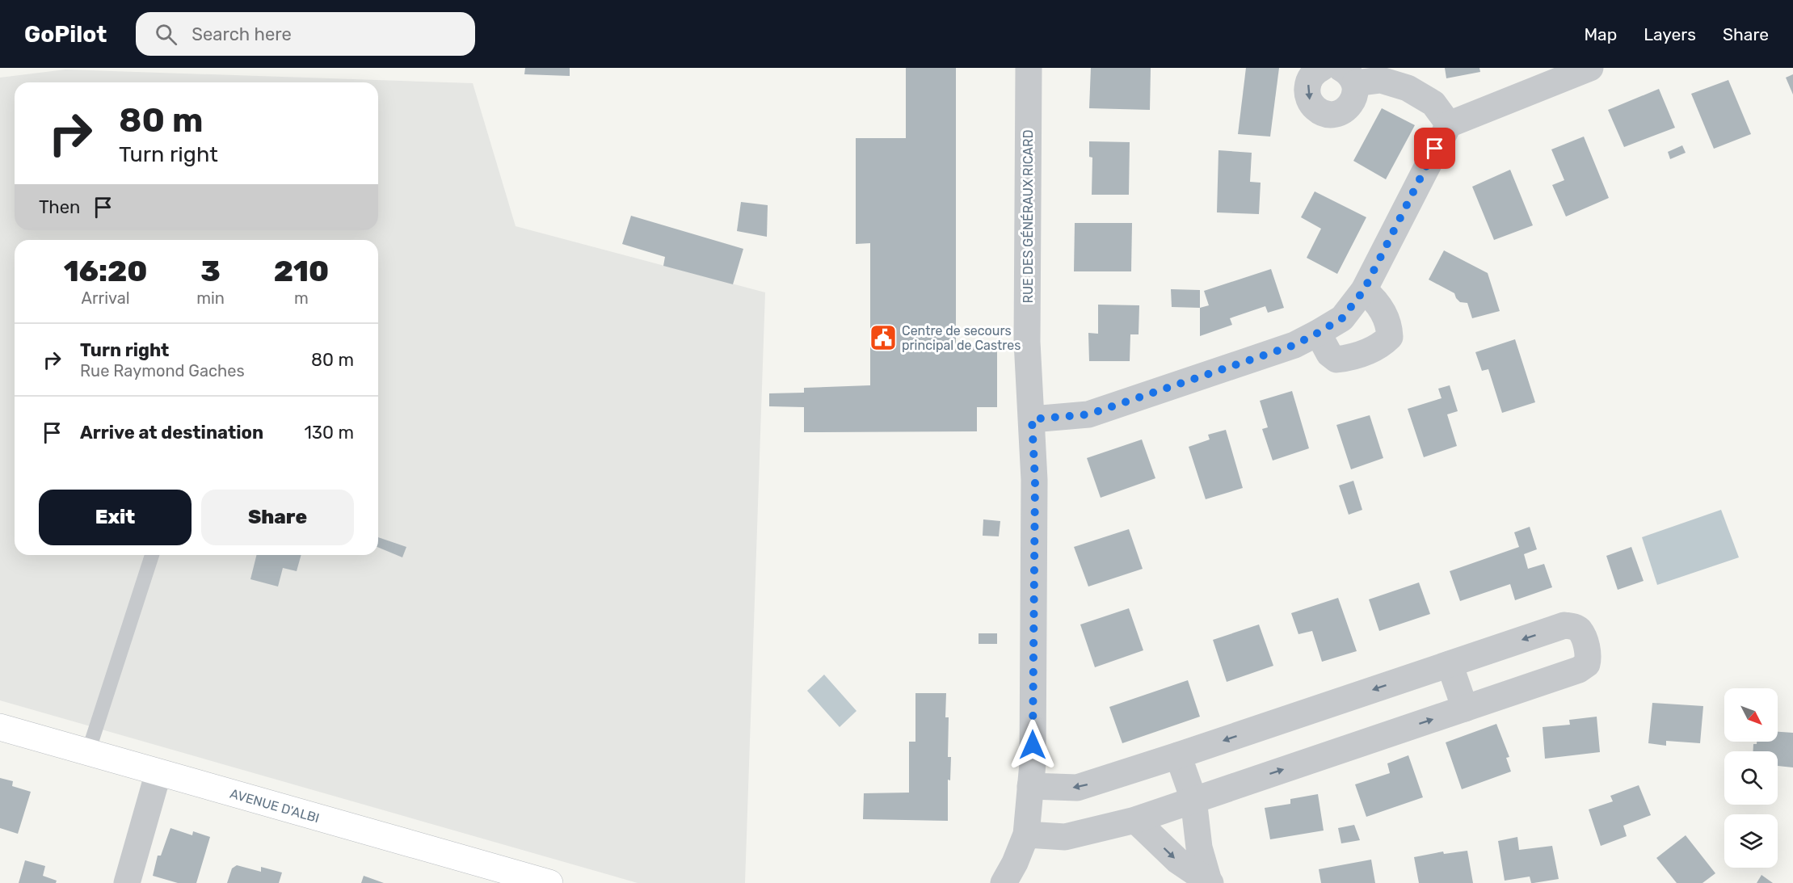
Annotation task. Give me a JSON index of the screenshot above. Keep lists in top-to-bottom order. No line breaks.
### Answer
{"streets":{"main road":["AVENUE D'ALBI"],"street":["RUE DES GÉNÉRAUX RICARD"]},"places":{"public building":["Centre de secours principal de Castres"]},"north":"bottom right","page":{"header":"GoPilot","search":"Search here","nav":["Map","Layers","Share"],"turn":["80 m","Turn right"],"then":"Then","eta":["16:20","Arrival","3","min","210","m"],"list":[{"name":"Turn right","note":"Rue Raymond Gaches","value":"80 m"},{"name":"Arrive at destination","value":"130 m"}],"buttons":["Exit","Share"]}}
